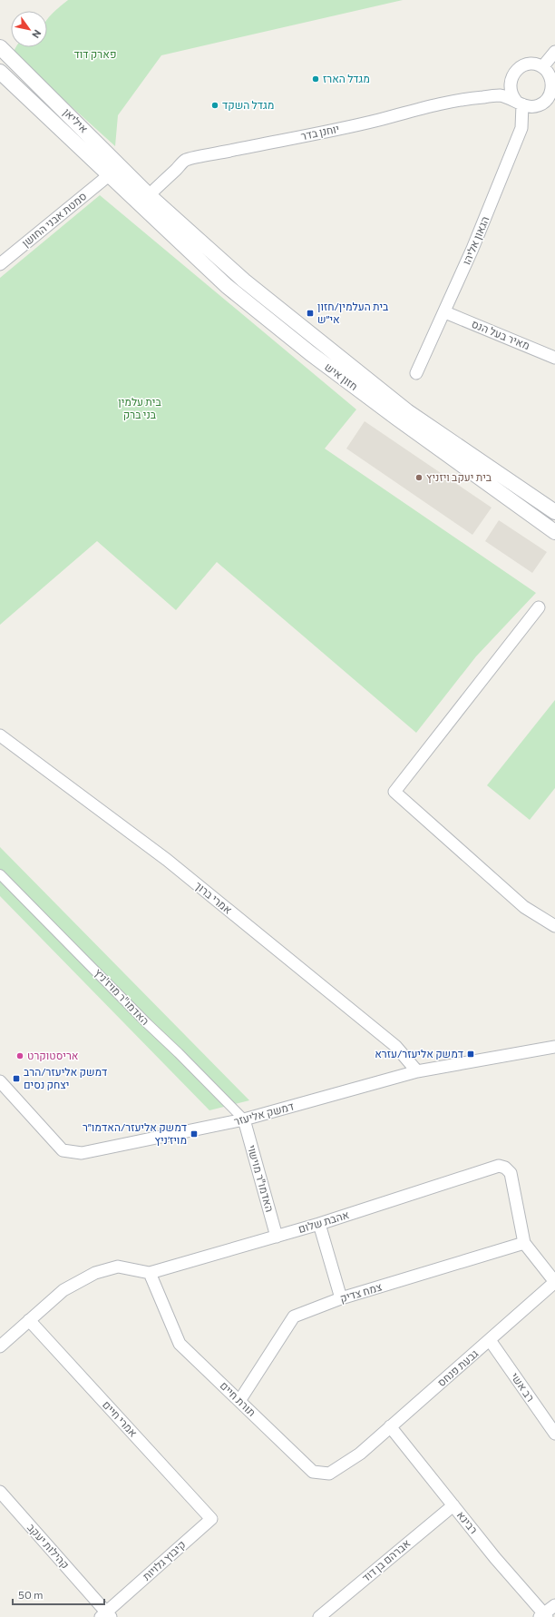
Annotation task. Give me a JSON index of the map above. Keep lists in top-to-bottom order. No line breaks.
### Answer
{"streets":{"street":["איליאן","יוחנן בדר","סמטת אבני החושן","הגאון אליהו","מאיר בעל הנס","חזון איש","אמרי ברוך","האדמו\"ר מויז'ניץ","דמשק אליעזר","האדמו\"ר מוישוי","אהבת שלום","צמח צדיק","גבעת פנחס","רב אשי","תורת חיים","אמרי חיים","רבינא","קהילות יעקב","קיבוץ גלויות","אברהם בן דוד"]},"crossings":[["איליאן","יוחנן בדר"],["איליאן","סמטת אבני החושן"],["איליאן","חזון איש"],["יוחנן בדר","הגאון אליהו"],["יוחנן בדר","חזון איש"],["הגאון אליהו","מאיר בעל הנס"],["אמרי ברוך","דמשק אליעזר"],["האדמו\"ר מויז'ניץ","דמשק אליעזר"],["האדמו\"ר מויז'ניץ","האדמו\"ר מוישוי"],["דמשק אליעזר","האדמו\"ר מוישוי"],["האדמו\"ר מוישוי","אהבת שלום"],["אהבת שלום","צמח צדיק"],["אהבת שלום","גבעת פנחס"],["אהבת שלום","תורת חיים"],["אהבת שלום","אמרי חיים"],["צמח צדיק","תורת חיים"],["גבעת פנחס","רב אשי"],["גבעת פנחס","תורת חיים"],["גבעת פנחס","רבינא"],["אמרי חיים","קיבוץ גלויות"],["רבינא","אברהם בן דוד"],["קהילות יעקב","קיבוץ גלויות"]],"parks":["פארק דוד","בית עלמין בני ברק"],"places":{"other":["מגדל הארז","מגדל השקד","בית יעקב ויזניץ","אריסטוקרט"],"transit":["בית העלמין/חזון אי״ש","דמשק אליעזר/עזרא","דמשק אליעזר/הרב יצחק נסים","דמשק אליעזר/האדמו״ר מויז׳ניץ"]},"scale_bar":"50 m","north":"bottom right"}
